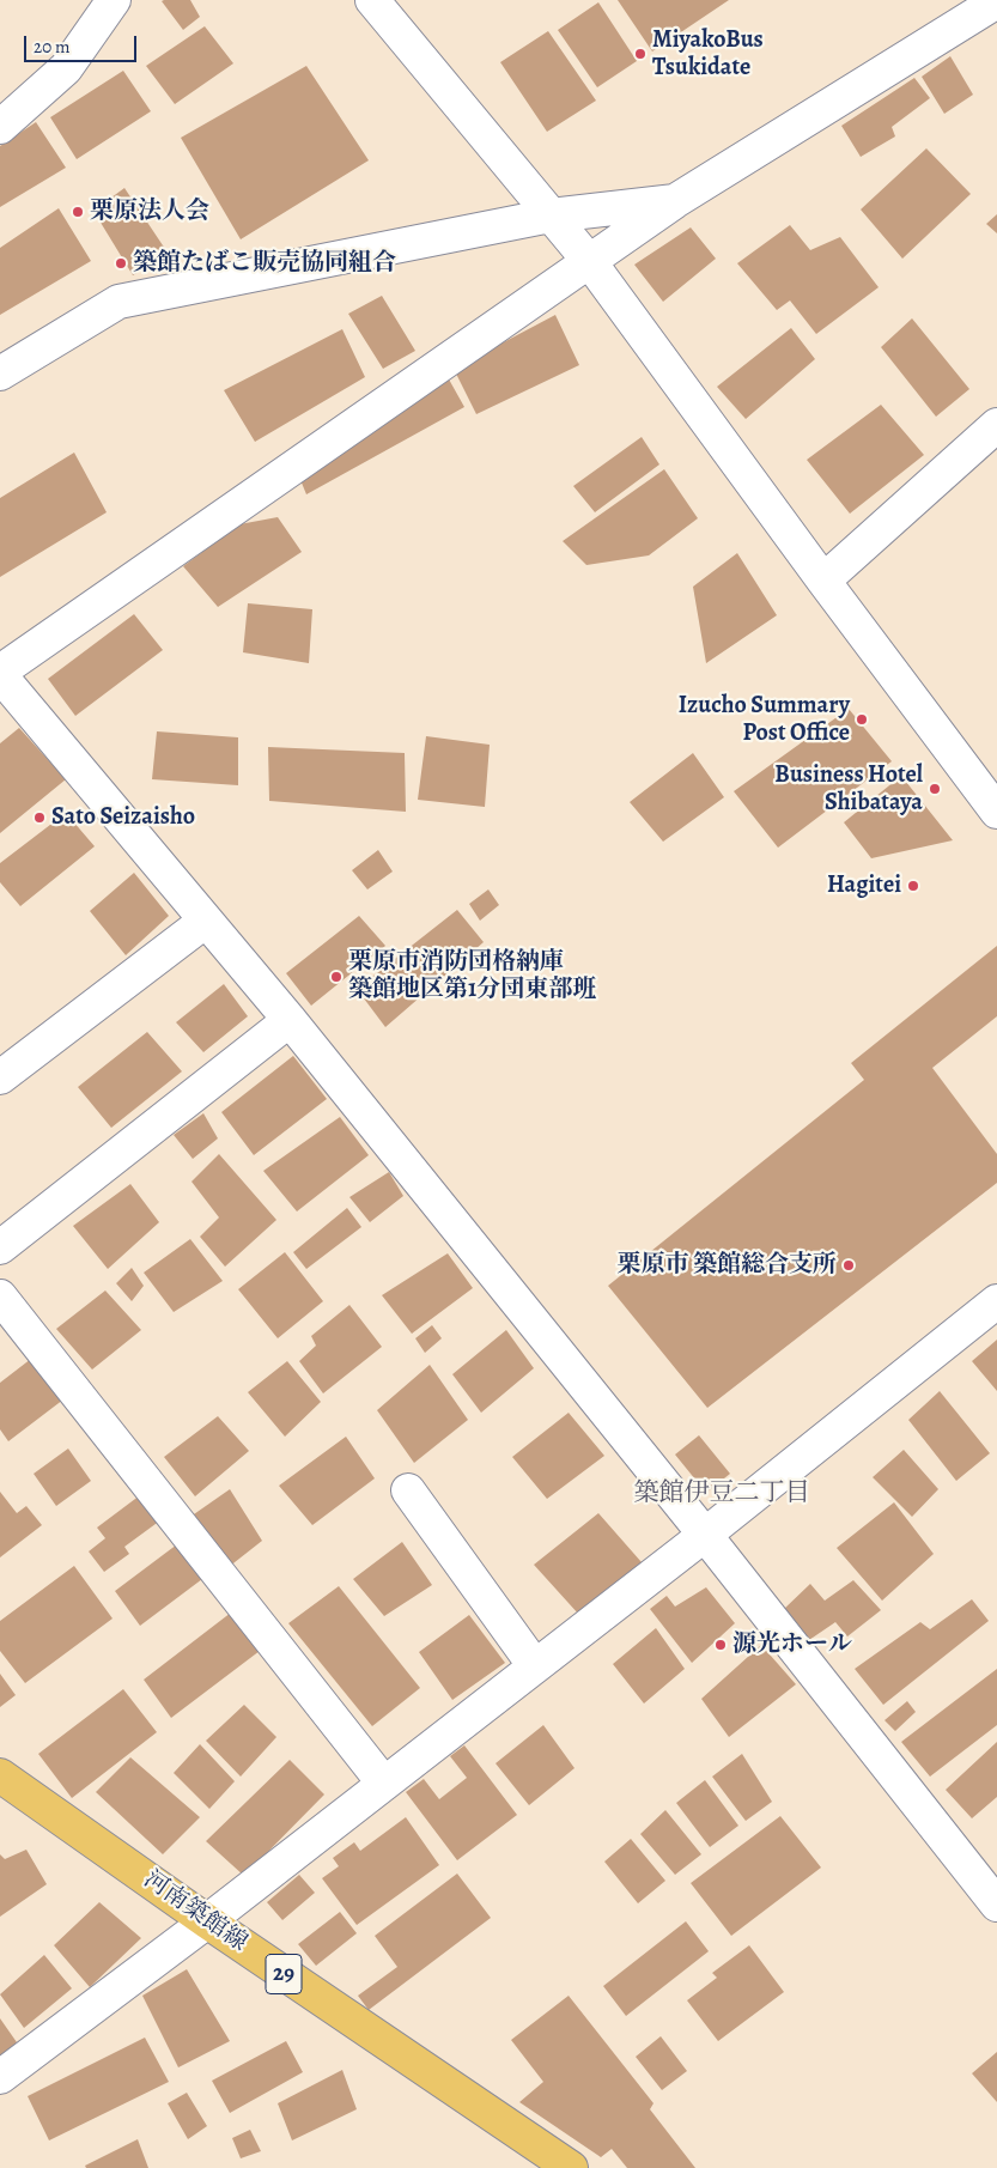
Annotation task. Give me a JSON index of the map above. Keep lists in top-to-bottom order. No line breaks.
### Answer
{"streets":{"main road":["河南築館線","29"]},"districts":["築館伊豆二丁目"],"places":["MiyakoBus Tsukidate","栗原法人会","築館たばこ販売協同組合","Izucho Summary Post Office","Business Hotel Shibataya","Sato Seizaisho","Hagitei","栗原市消防団格納庫 築館地区第1分団東部班","栗原市 築館総合支所","源光ホール"],"scale_bar":"20 m"}
